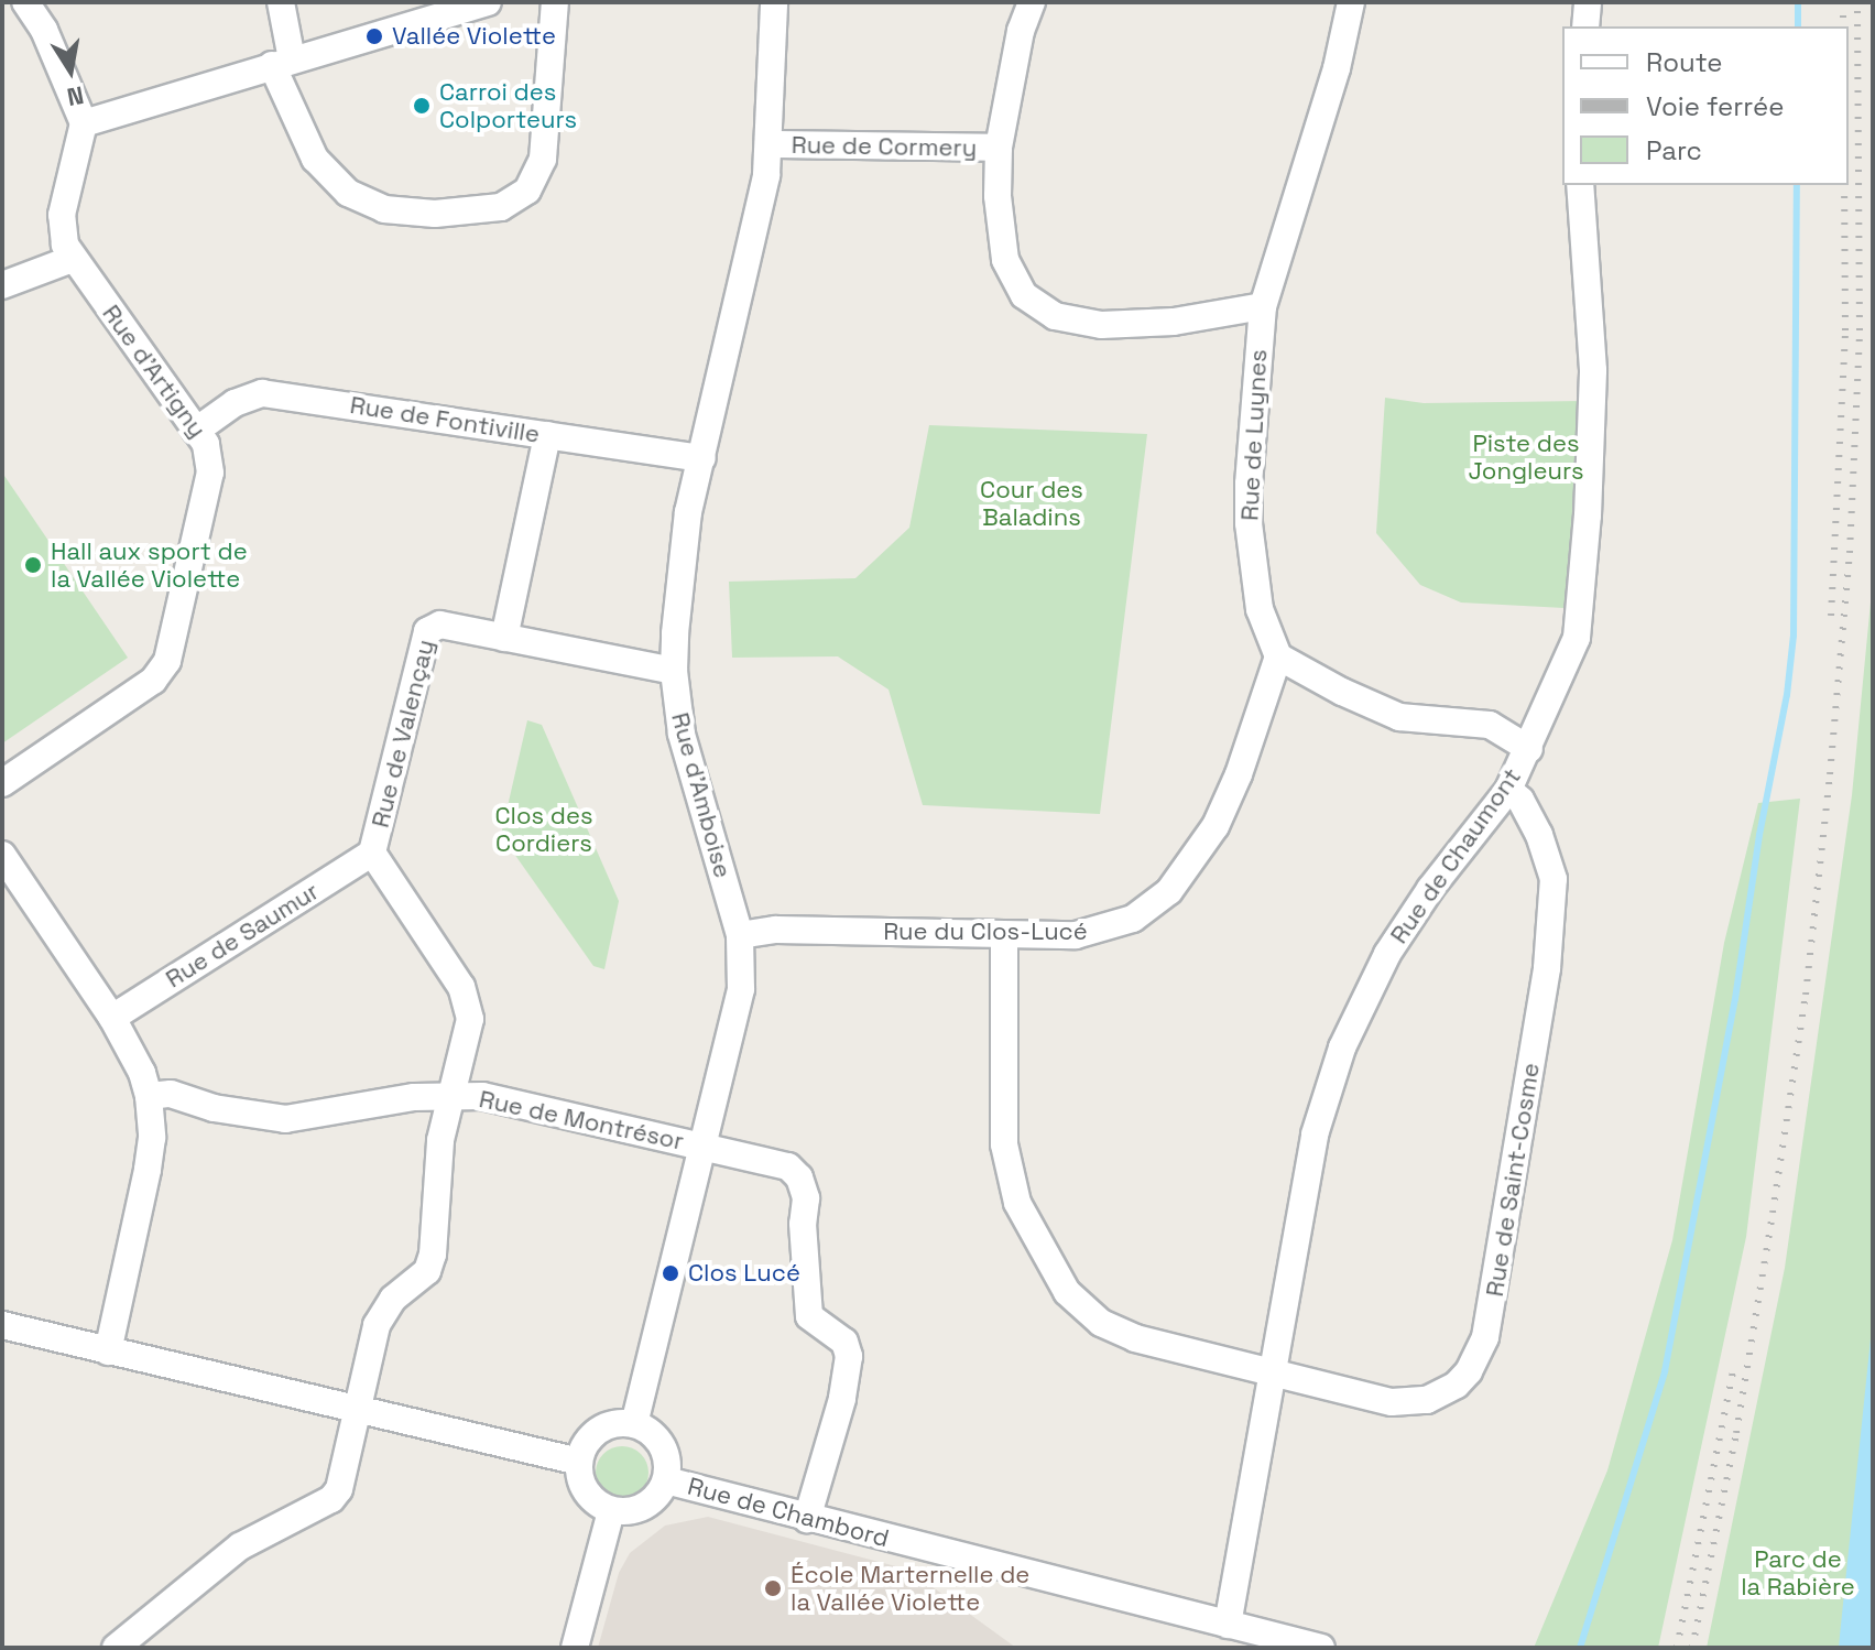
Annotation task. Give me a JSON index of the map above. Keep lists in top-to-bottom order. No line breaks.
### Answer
{"streets":{"street":["Rue de Cormery","Rue d'Artigny","Rue de Fontiville","Rue de Luynes","Rue de Valençay","Rue d'Amboise","Rue de Chaumont","Rue du Clos-Lucé","Rue de Saumur","Rue de Montrésor","Rue de Saint-Cosme","Rue de Chambord"]},"crossings":[["Rue de Cormery","Rue d'Amboise"],["Rue d'Artigny","Rue de Fontiville"],["Rue de Fontiville","Rue d'Amboise"],["Rue de Luynes","Rue du Clos-Lucé"],["Rue de Valençay","Rue d'Amboise"],["Rue de Valençay","Rue de Saumur"],["Rue de Valençay","Rue de Montrésor"],["Rue d'Amboise","Rue du Clos-Lucé"],["Rue d'Amboise","Rue de Montrésor"],["Rue d'Amboise","Rue de Chambord"],["Rue de Chaumont","Rue de Saint-Cosme"],["Rue de Chaumont","Rue de Chambord"],["Rue du Clos-Lucé","Rue de Saint-Cosme"],["Rue de Montrésor","Rue de Chambord"]],"parks":["Piste des Jongleurs","Cour des Baladins","Clos des Cordiers","Parc de la Rabière"],"places":["Vallée Violette","Carroi des Colporteurs","Hall aux sport de la Vallée Violette","Clos Lucé","École Marternelle de la Vallée Violette"],"legend":["Route","Voie ferrée","Parc"],"north":"bottom"}
